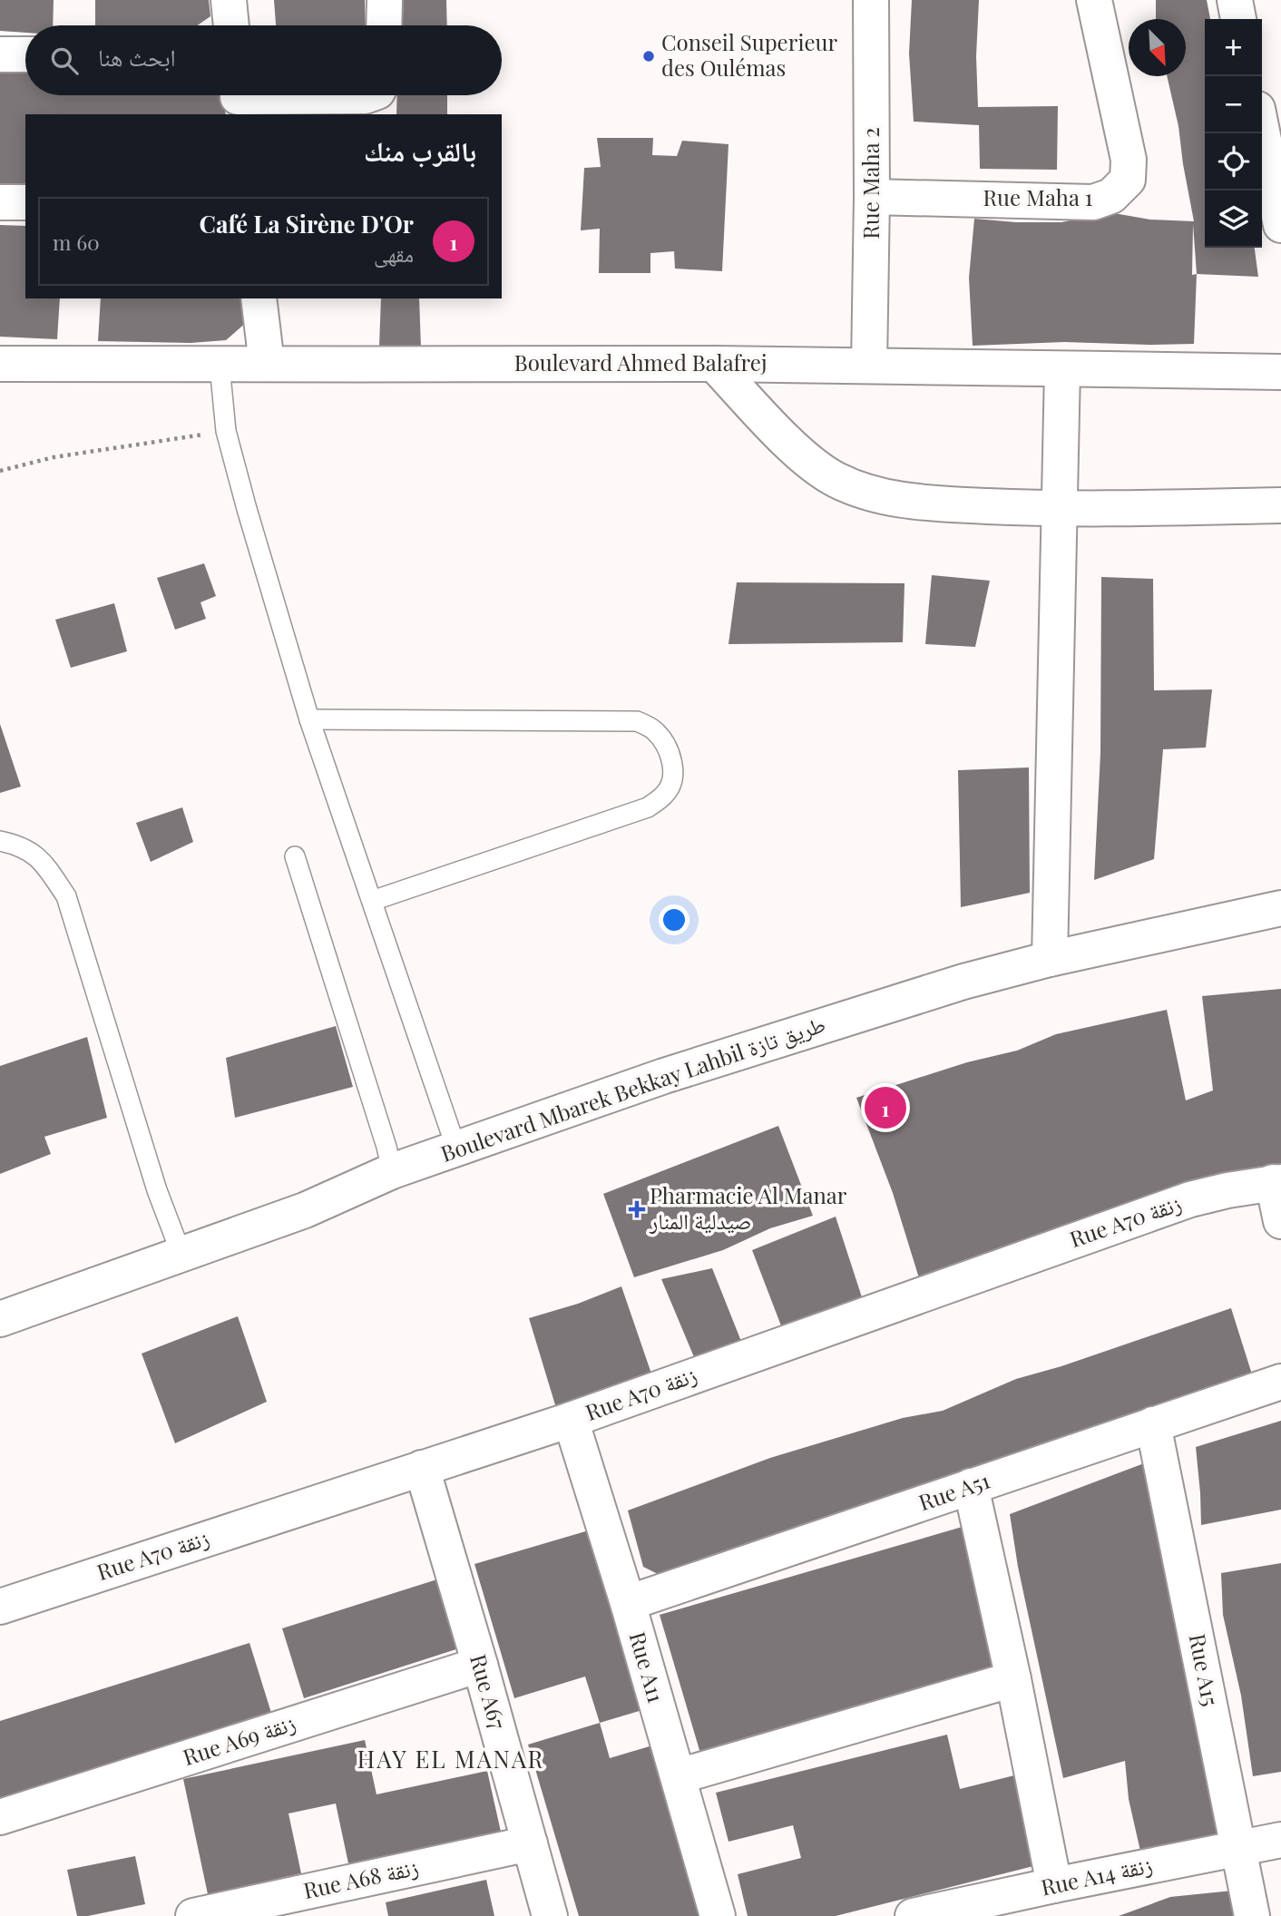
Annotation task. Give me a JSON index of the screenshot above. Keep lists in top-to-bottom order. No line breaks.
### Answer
{"streets":{"street":["Rue Maha 2","Rue Maha 1","Boulevard Ahmed Balafrej","Boulevard Mbarek Bekkay Lahbil طريق تازة","Rue A70 زنقة","Rue A51","Rue A11","Rue A15","Rue A67","Rue A69 زنقة","Rue A14 زنقة","Rue A68 زنقة"]},"crossings":[["Rue Maha 2","Rue Maha 1"],["Rue Maha 2","Boulevard Ahmed Balafrej"],["Rue A70 زنقة","Rue A11"],["Rue A70 زنقة","Rue A67"],["Rue A51","Rue A11"],["Rue A51","Rue A15"],["Rue A15","Rue A14 زنقة"],["Rue A67","Rue A69 زنقة"],["Rue A67","Rue A68 زنقة"]],"districts":["HAY EL MANAR"],"places":{"other":["Conseil Superieur des Oulémas"],"health":["Pharmacie Al Manar صيدلية المنار"]},"north":"bottom right","page":{"map_buttons":["+","−"],"search":"ابحث هنا","heading":"بالقرب منك","list":[{"mark":"1","name":"Café La Sirène D'Or","note":"مقهى","value":"60 m"}],"pins":"1"}}
